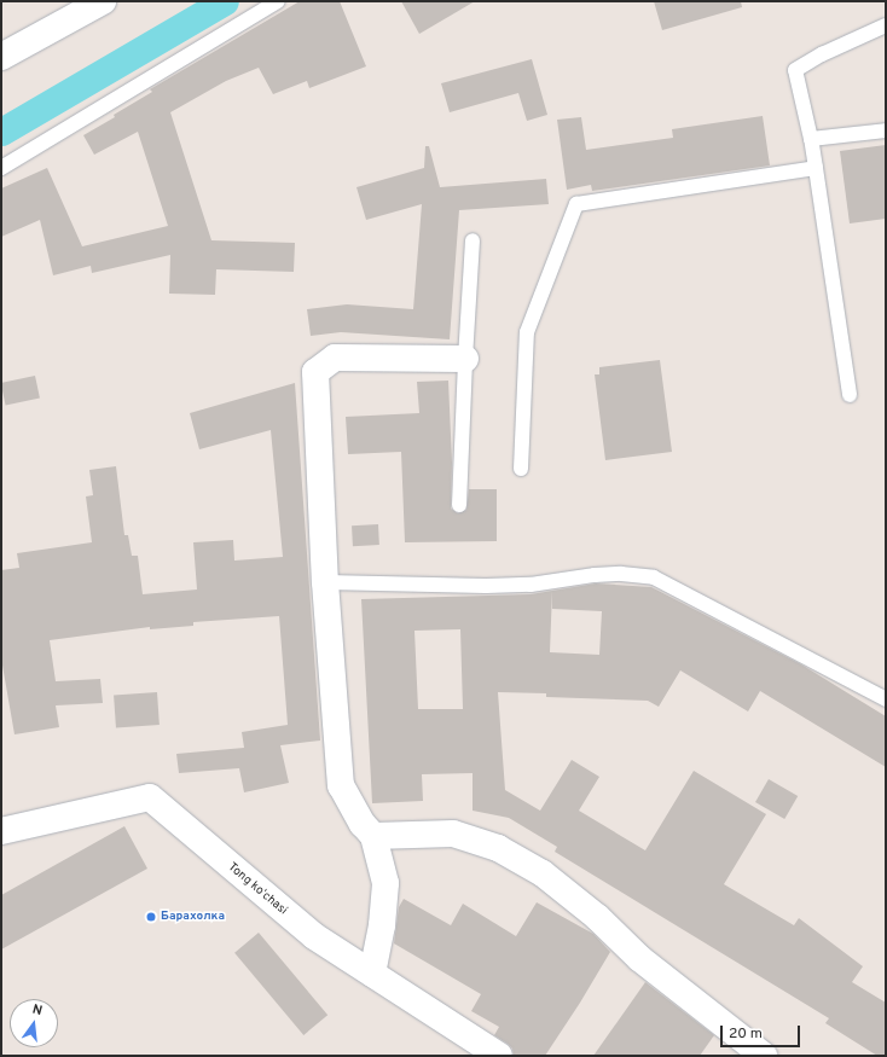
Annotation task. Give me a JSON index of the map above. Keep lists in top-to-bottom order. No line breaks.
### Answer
{"streets":{"street":["Tong koʻchasi"]},"places":["Барахолка"],"scale_bar":"20 m","north":"top"}
